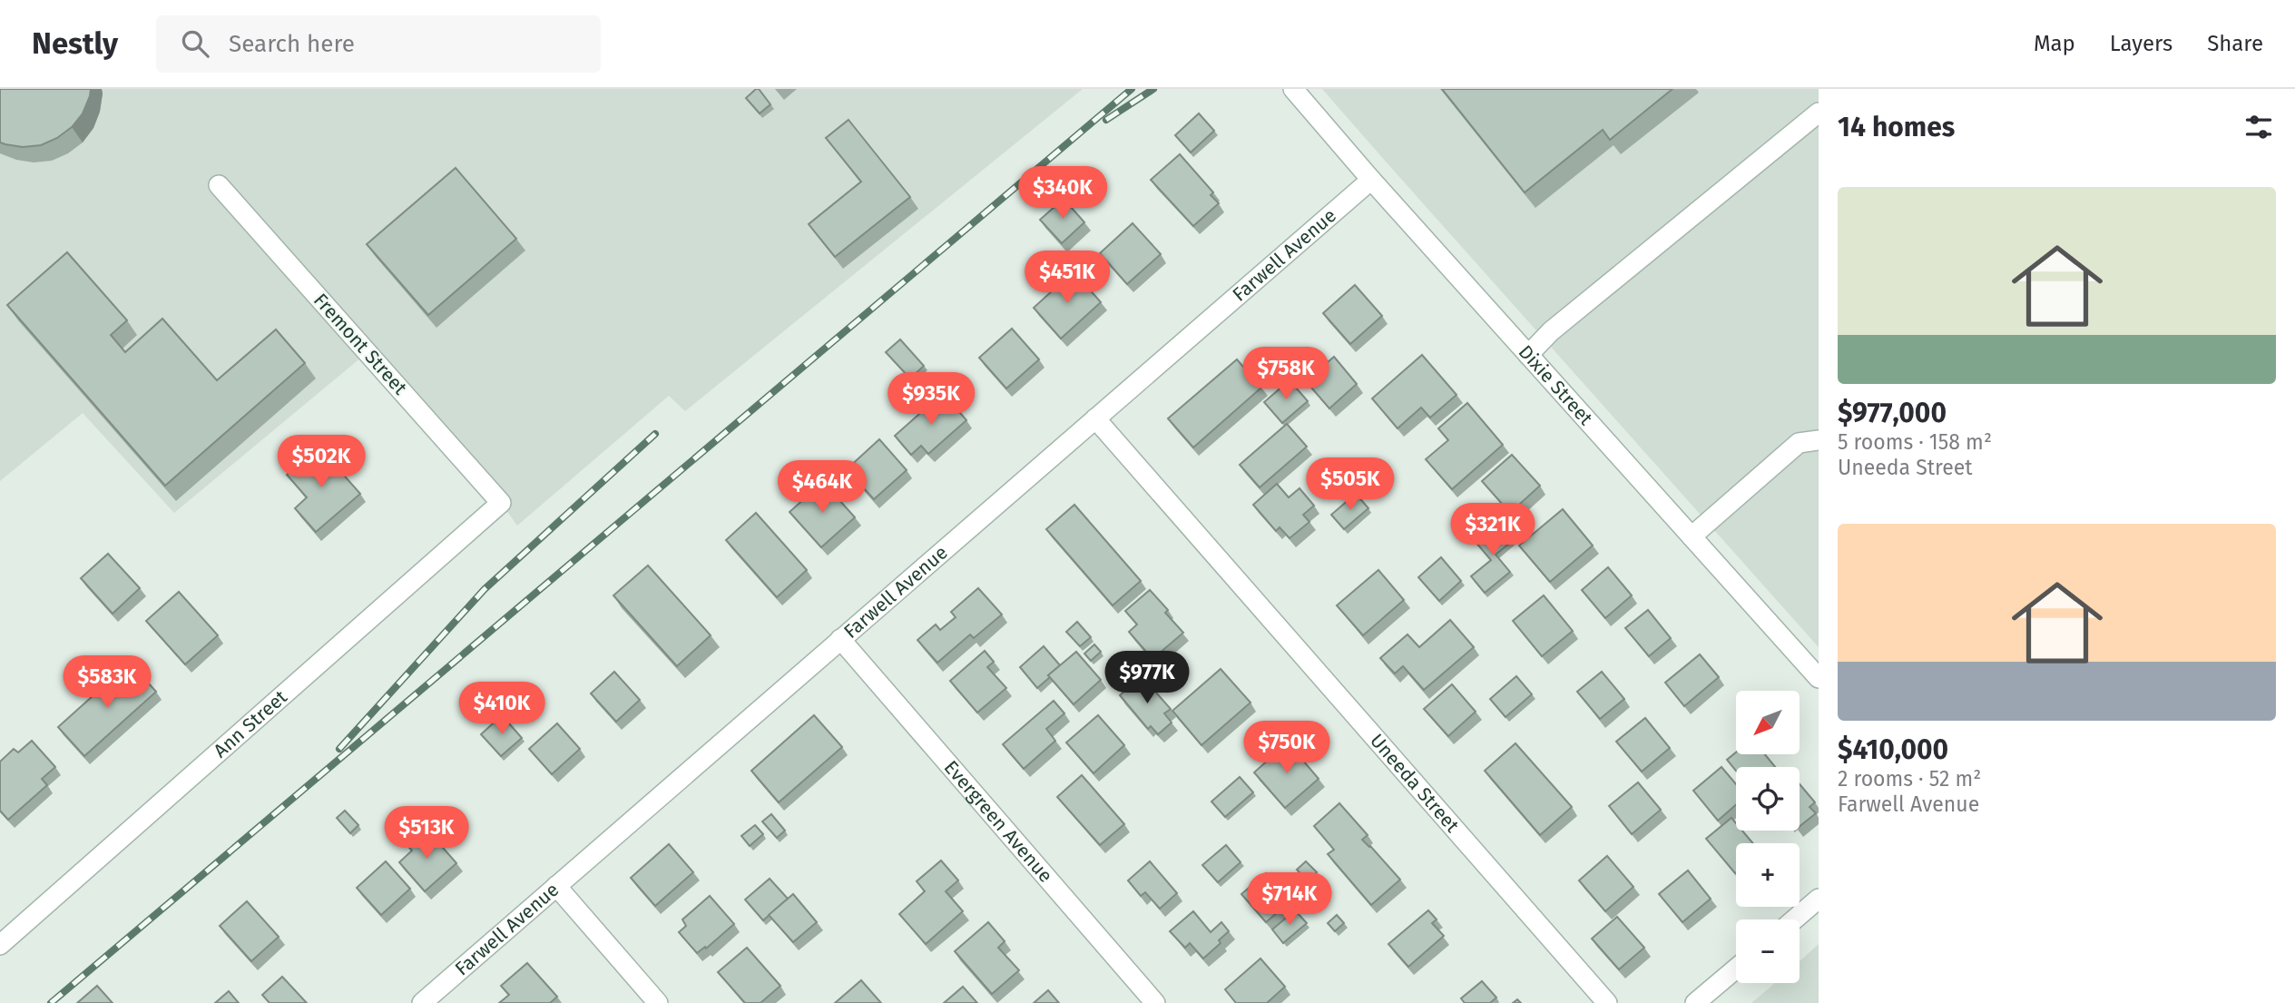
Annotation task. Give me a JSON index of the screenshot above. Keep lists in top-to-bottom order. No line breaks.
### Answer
{"streets":{"street":["Farwell Avenue","Fremont Street","Dixie Street","Ann Street","Uneeda Street","Evergreen Avenue"]},"crossings":[["Farwell Avenue","Dixie Street"],["Farwell Avenue","Uneeda Street"],["Farwell Avenue","Evergreen Avenue"],["Fremont Street","Ann Street"]],"north":"bottom left","page":{"header":"Nestly","search":"Search here","nav":["Map","Layers","Share"],"heading":"14 homes","list":[{"name":"$977,000","note":"5 rooms · 158 m² · Uneeda Street"},{"name":"$410,000","note":"2 rooms · 52 m² · Farwell Avenue"}],"price":["$340K","$451K","$758K","$935K","$502K","$505K","$464K","$321K","$977K","$583K","$410K","$750K","$513K","$714K"],"map_buttons":["+","−"]}}
